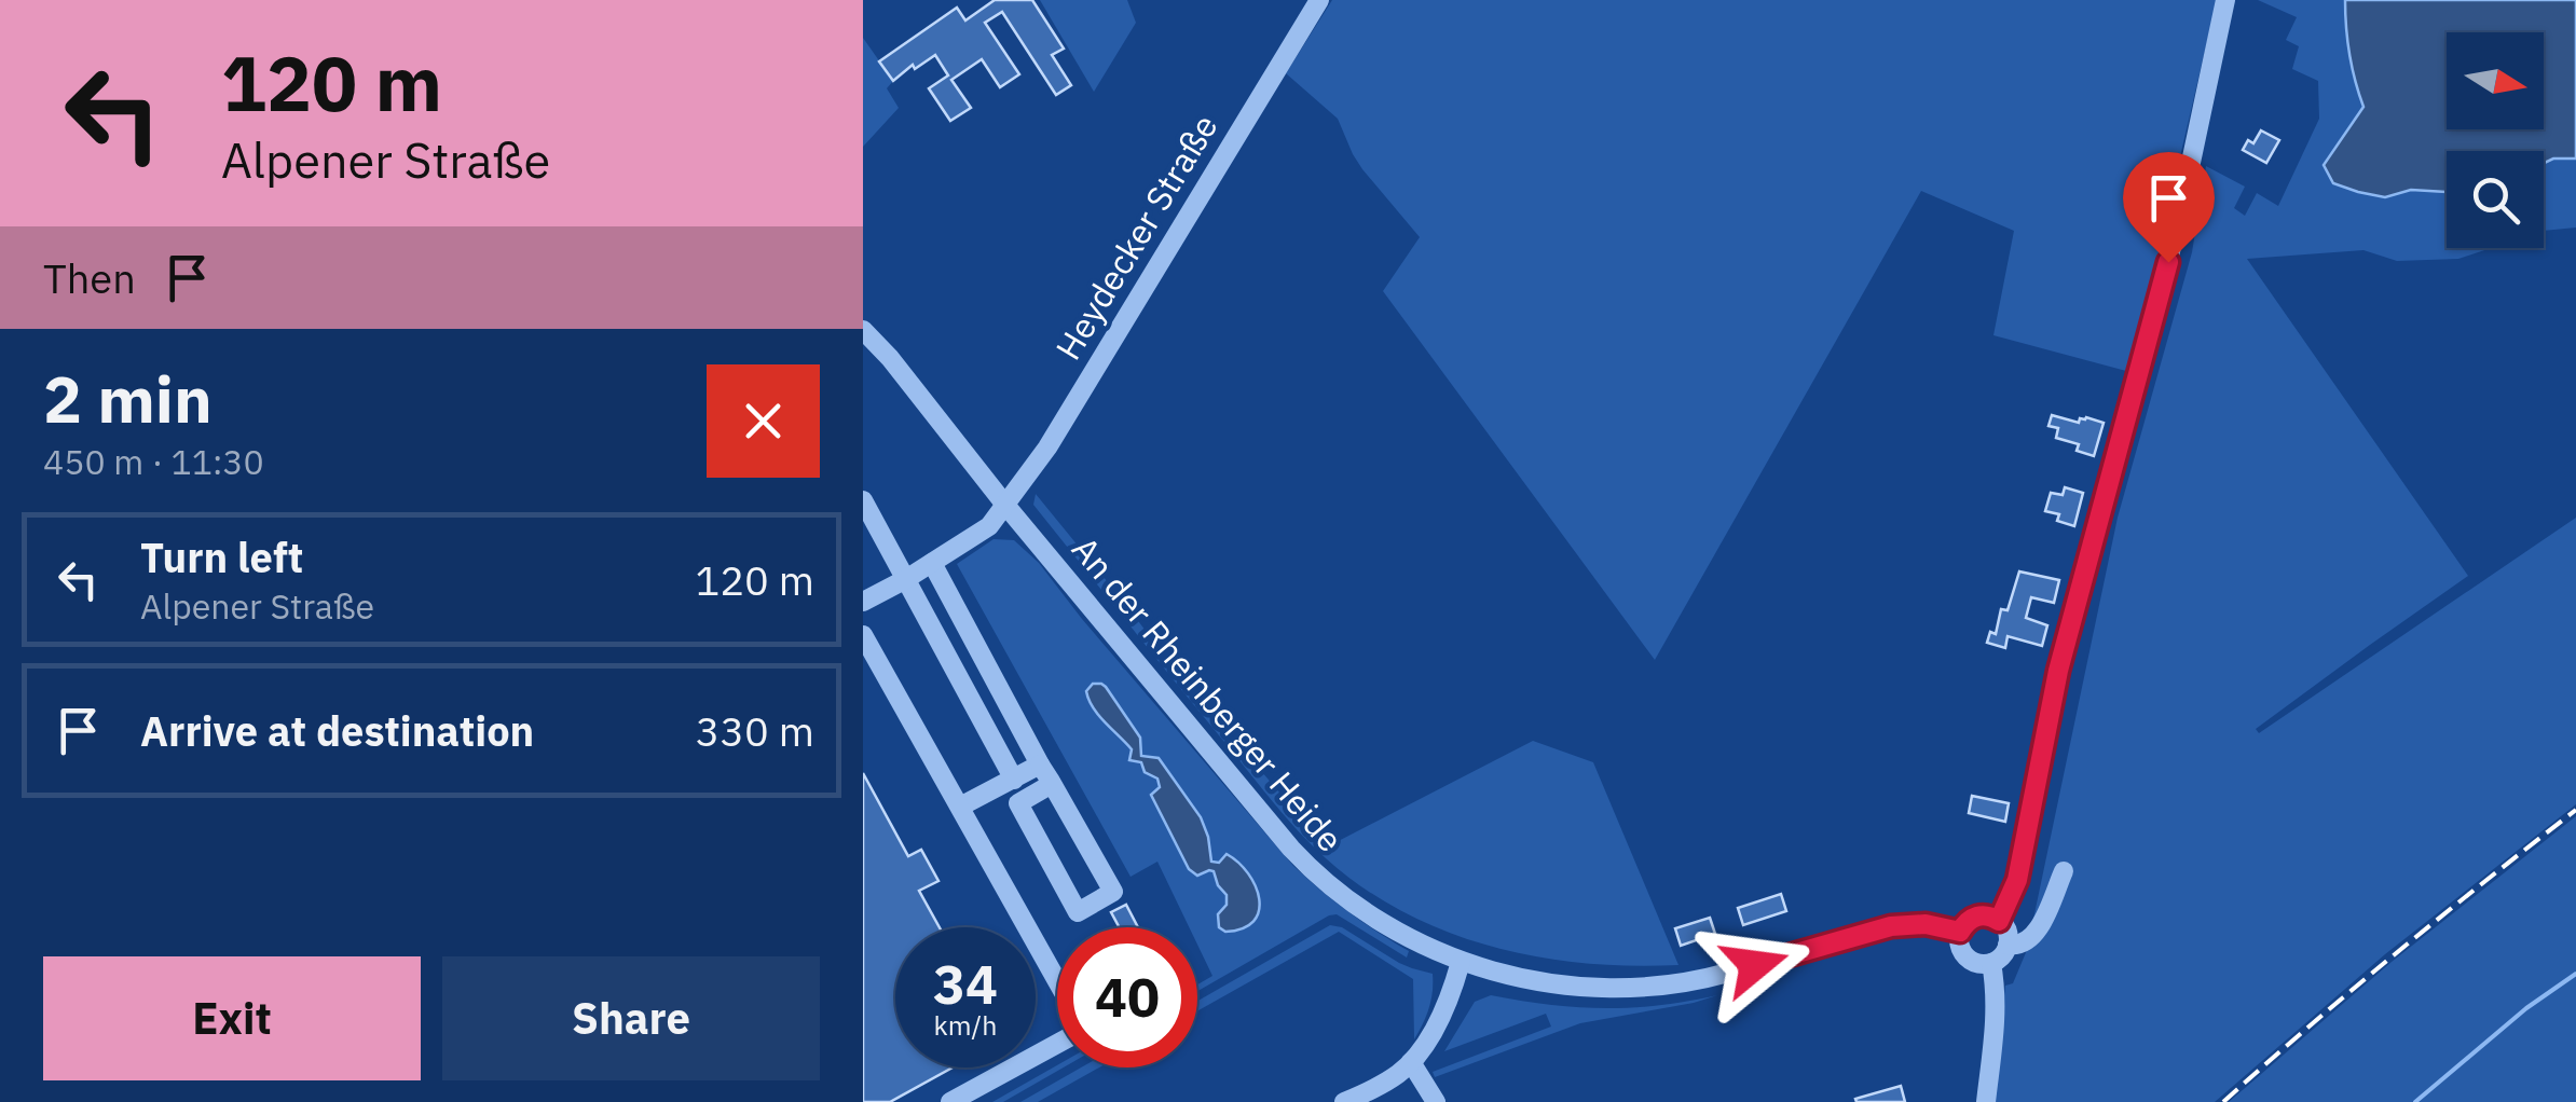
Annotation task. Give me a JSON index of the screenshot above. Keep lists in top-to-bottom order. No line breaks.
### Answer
{"streets":{"street":["Heydecker Straße","An der Rheinberger Heide"]},"crossings":[["Heydecker Straße","An der Rheinberger Heide"]],"north":"right","page":{"turn":["120 m","Alpener Straße"],"then":"Then","heading":["2 min","450 m · 11:30"],"list":[{"name":"Turn left","note":"Alpener Straße","value":"120 m"},{"name":"Arrive at destination","value":"330 m"}],"speed":"34 km/h","limit":"40","buttons":["Exit","Share"]}}
